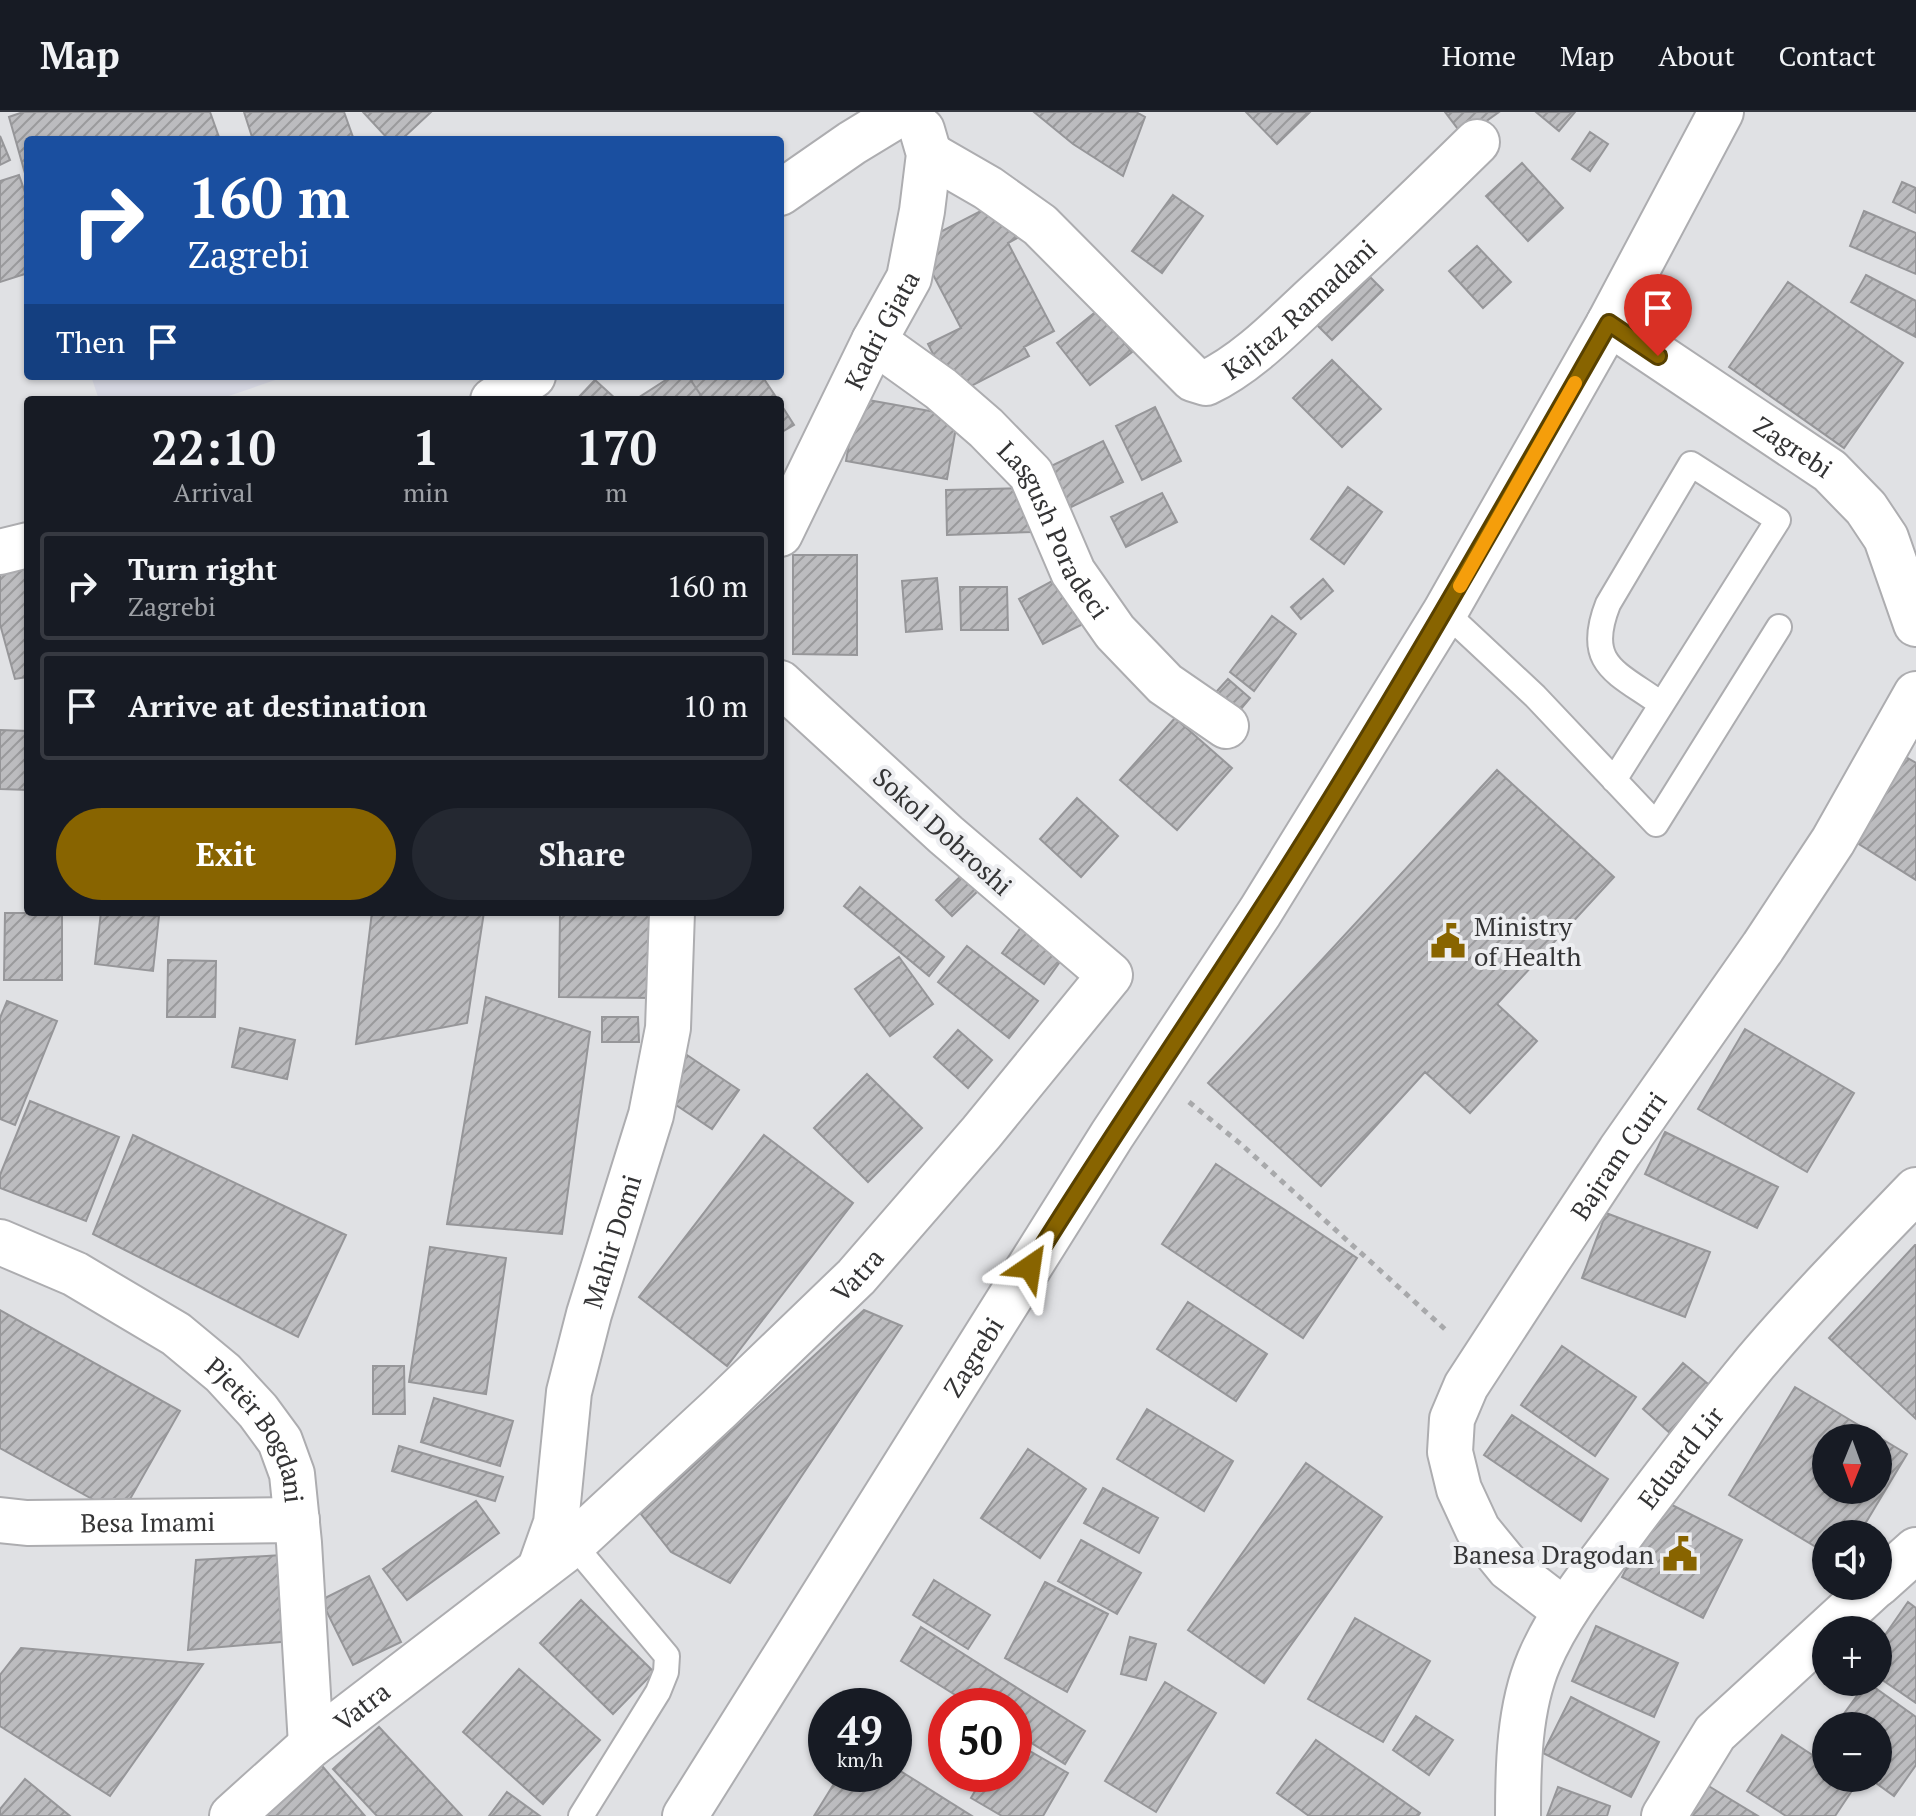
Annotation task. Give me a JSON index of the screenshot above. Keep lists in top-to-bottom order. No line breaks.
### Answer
{"streets":{"street":["Kajtaz Ramadani","Kadri Gjata","Zagrebi","Lasgush Poradeci","Sokol Dobroshi","Bajram Curri","Mahir Domi","Vatra","Pjetër Bogdani","Eduard Lir","Besa Imami"]},"crossings":[["Kajtaz Ramadani","Kadri Gjata"],["Kadri Gjata","Lasgush Poradeci"],["Sokol Dobroshi","Vatra"],["Bajram Curri","Eduard Lir"],["Mahir Domi","Vatra"],["Vatra","Pjetër Bogdani"],["Pjetër Bogdani","Besa Imami"]],"places":{"public building":["Ministry of Health","Banesa Dragodan"]},"north":"bottom","page":{"header":"Map","nav":["Home","Map","About","Contact"],"turn":["160 m","Zagrebi"],"then":"Then","eta":["22:10","Arrival","1","min","170","m"],"list":[{"name":"Turn right","note":"Zagrebi","value":"160 m"},{"name":"Arrive at destination","value":"10 m"}],"buttons":["Exit","Share"],"map_buttons":["+","−"],"speed":"49 km/h","limit":"50"}}
